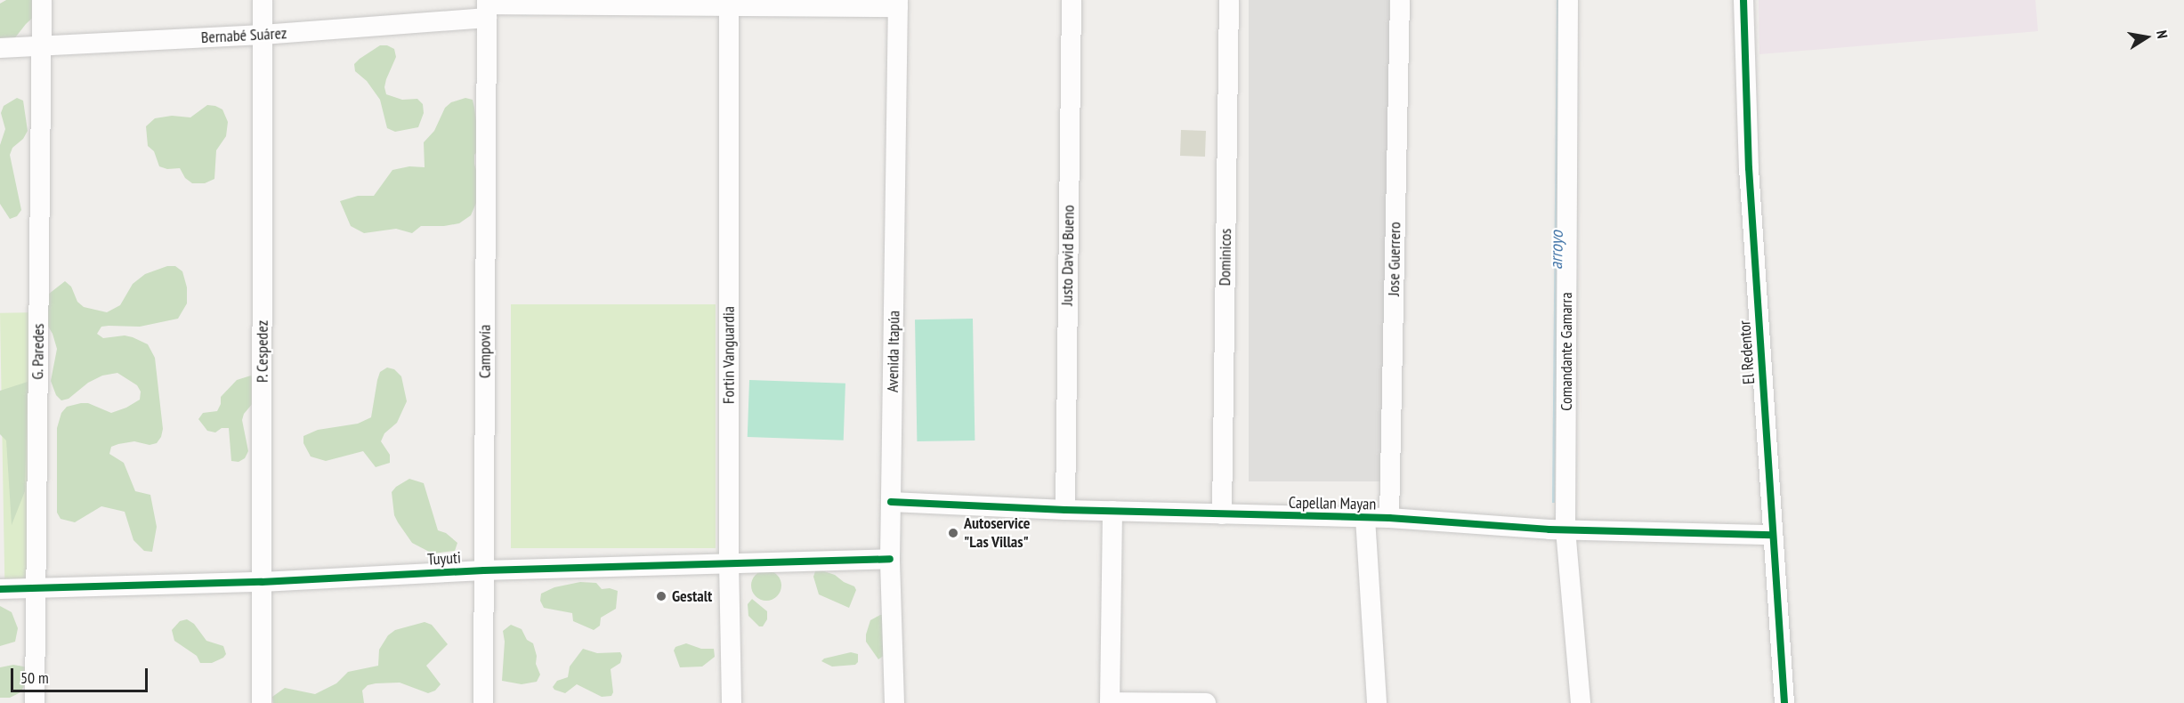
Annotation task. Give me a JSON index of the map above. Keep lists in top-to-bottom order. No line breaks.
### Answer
{"streets":{"street":["Bernabé Suárez","Justo David Bueno","Dominicos","Jose Guerrero","G. Paredes","P. Cespedez","Campovía","Avenida Itapúa","Comandante Gamarra","El Redentor","Fortin Vanguardia","Capellan Mayan","Tuyuti"]},"crossings":[["Bernabé Suárez","G. Paredes"],["Bernabé Suárez","P. Cespedez"],["Bernabé Suárez","Campovía"],["Bernabé Suárez","Avenida Itapúa"],["Bernabé Suárez","Fortin Vanguardia"],["Justo David Bueno","Capellan Mayan"],["Dominicos","Capellan Mayan"],["Jose Guerrero","Capellan Mayan"],["G. Paredes","Tuyuti"],["P. Cespedez","Tuyuti"],["Campovía","Tuyuti"],["Avenida Itapúa","Capellan Mayan"],["Avenida Itapúa","Tuyuti"],["Comandante Gamarra","Capellan Mayan"],["El Redentor","Capellan Mayan"],["Fortin Vanguardia","Tuyuti"]],"water":["arroyo"],"places":["Autoservice \"Las Villas\"","Gestalt"],"scale_bar":"50 m","north":"right"}
